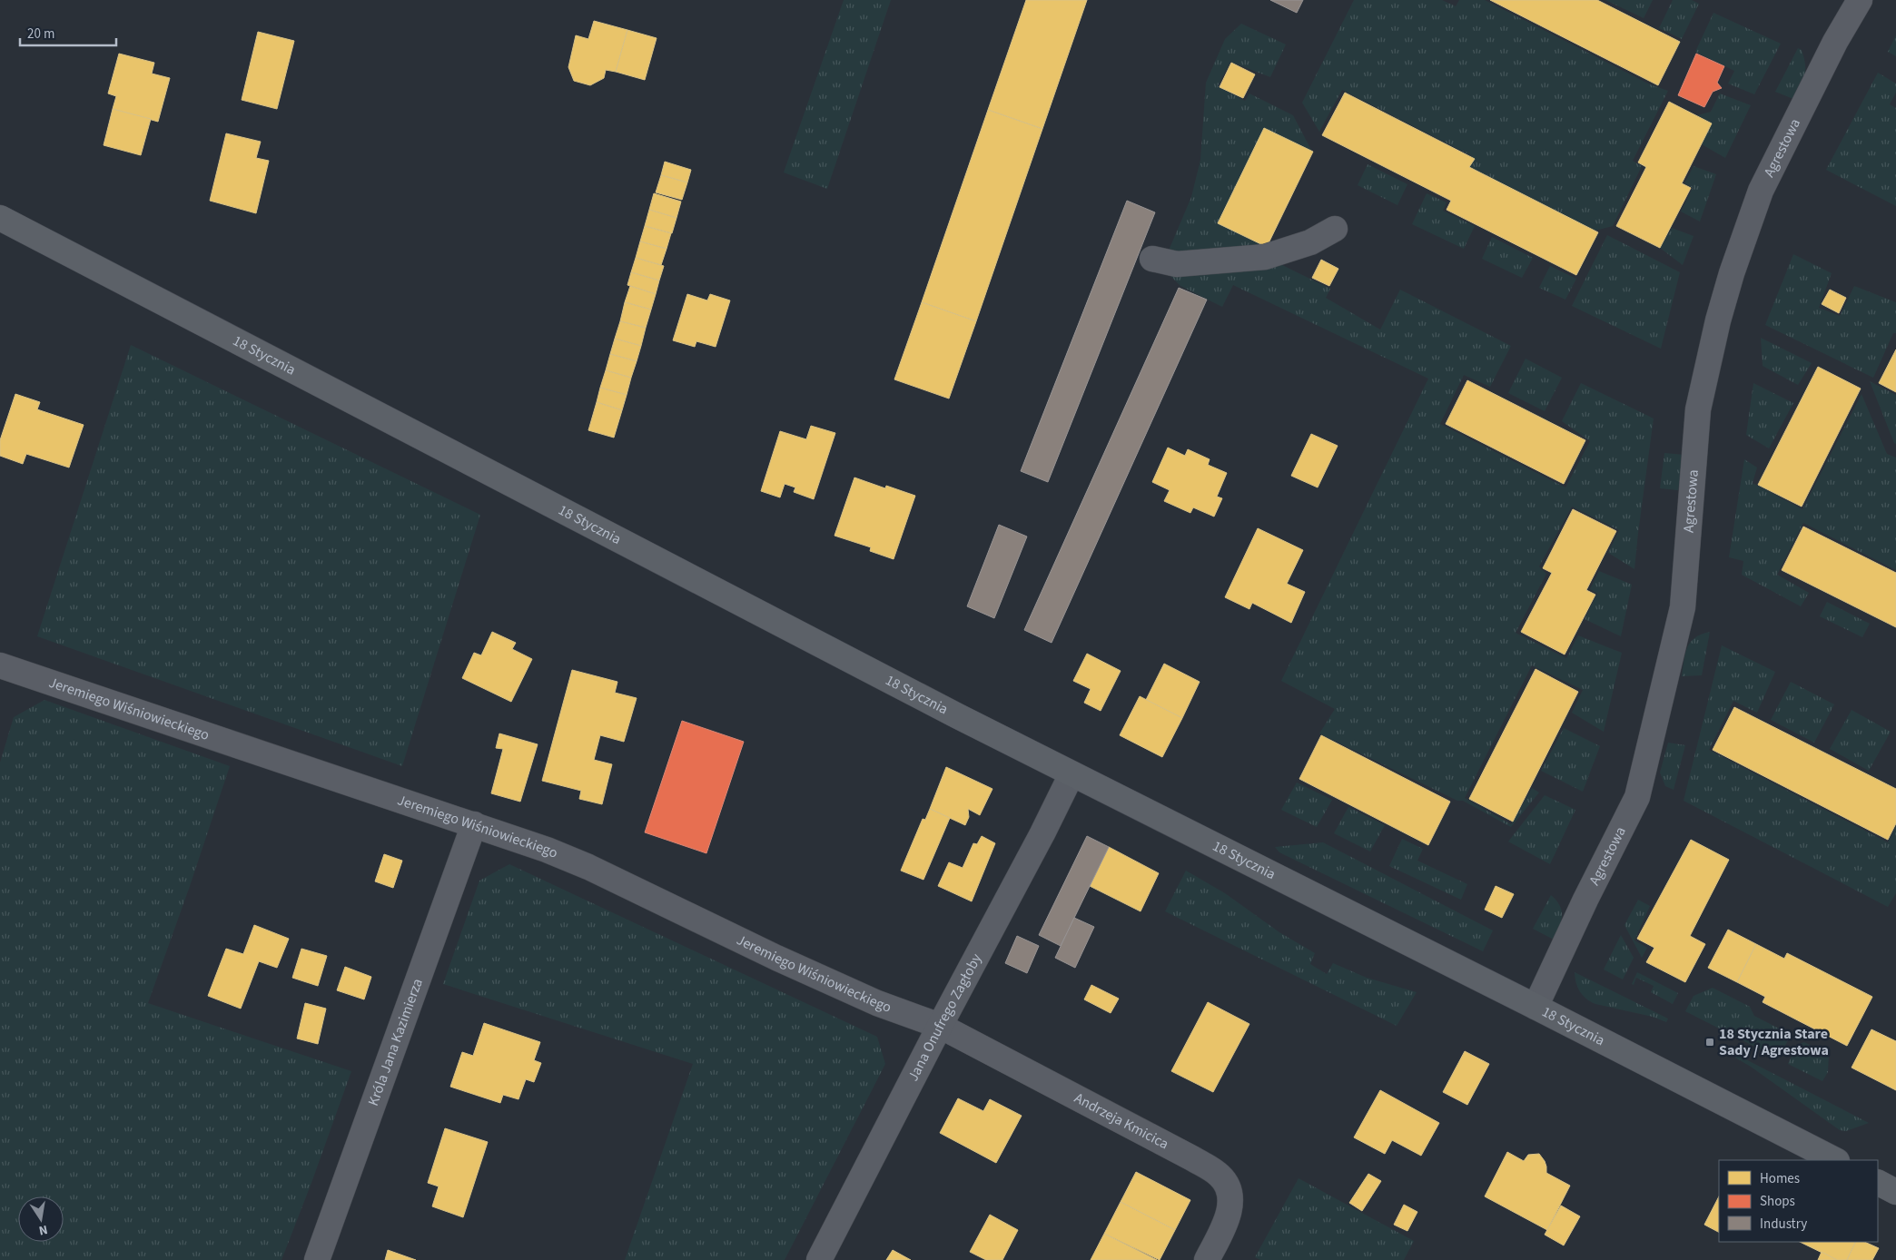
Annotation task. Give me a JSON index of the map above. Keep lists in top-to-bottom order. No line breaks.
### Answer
{"streets":{"main road":["18 Stycznia"],"street":["Agrestowa","Jeremiego Wiśniowieckiego","Jana Onufrego Zagłoby","Króla Jana Kazimierza","Andrzeja Kmicica"]},"crossings":[["Agrestowa","18 Stycznia"],["18 Stycznia","Jana Onufrego Zagłoby"],["Jeremiego Wiśniowieckiego","Jana Onufrego Zagłoby"],["Jeremiego Wiśniowieckiego","Króla Jana Kazimierza"],["Jeremiego Wiśniowieckiego","Andrzeja Kmicica"],["Jana Onufrego Zagłoby","Andrzeja Kmicica"]],"places":{"transit":["18 Stycznia Stare Sady / Agrestowa"]},"legend":["Homes","Shops","Industry"],"scale_bar":"20 m","north":"bottom"}
